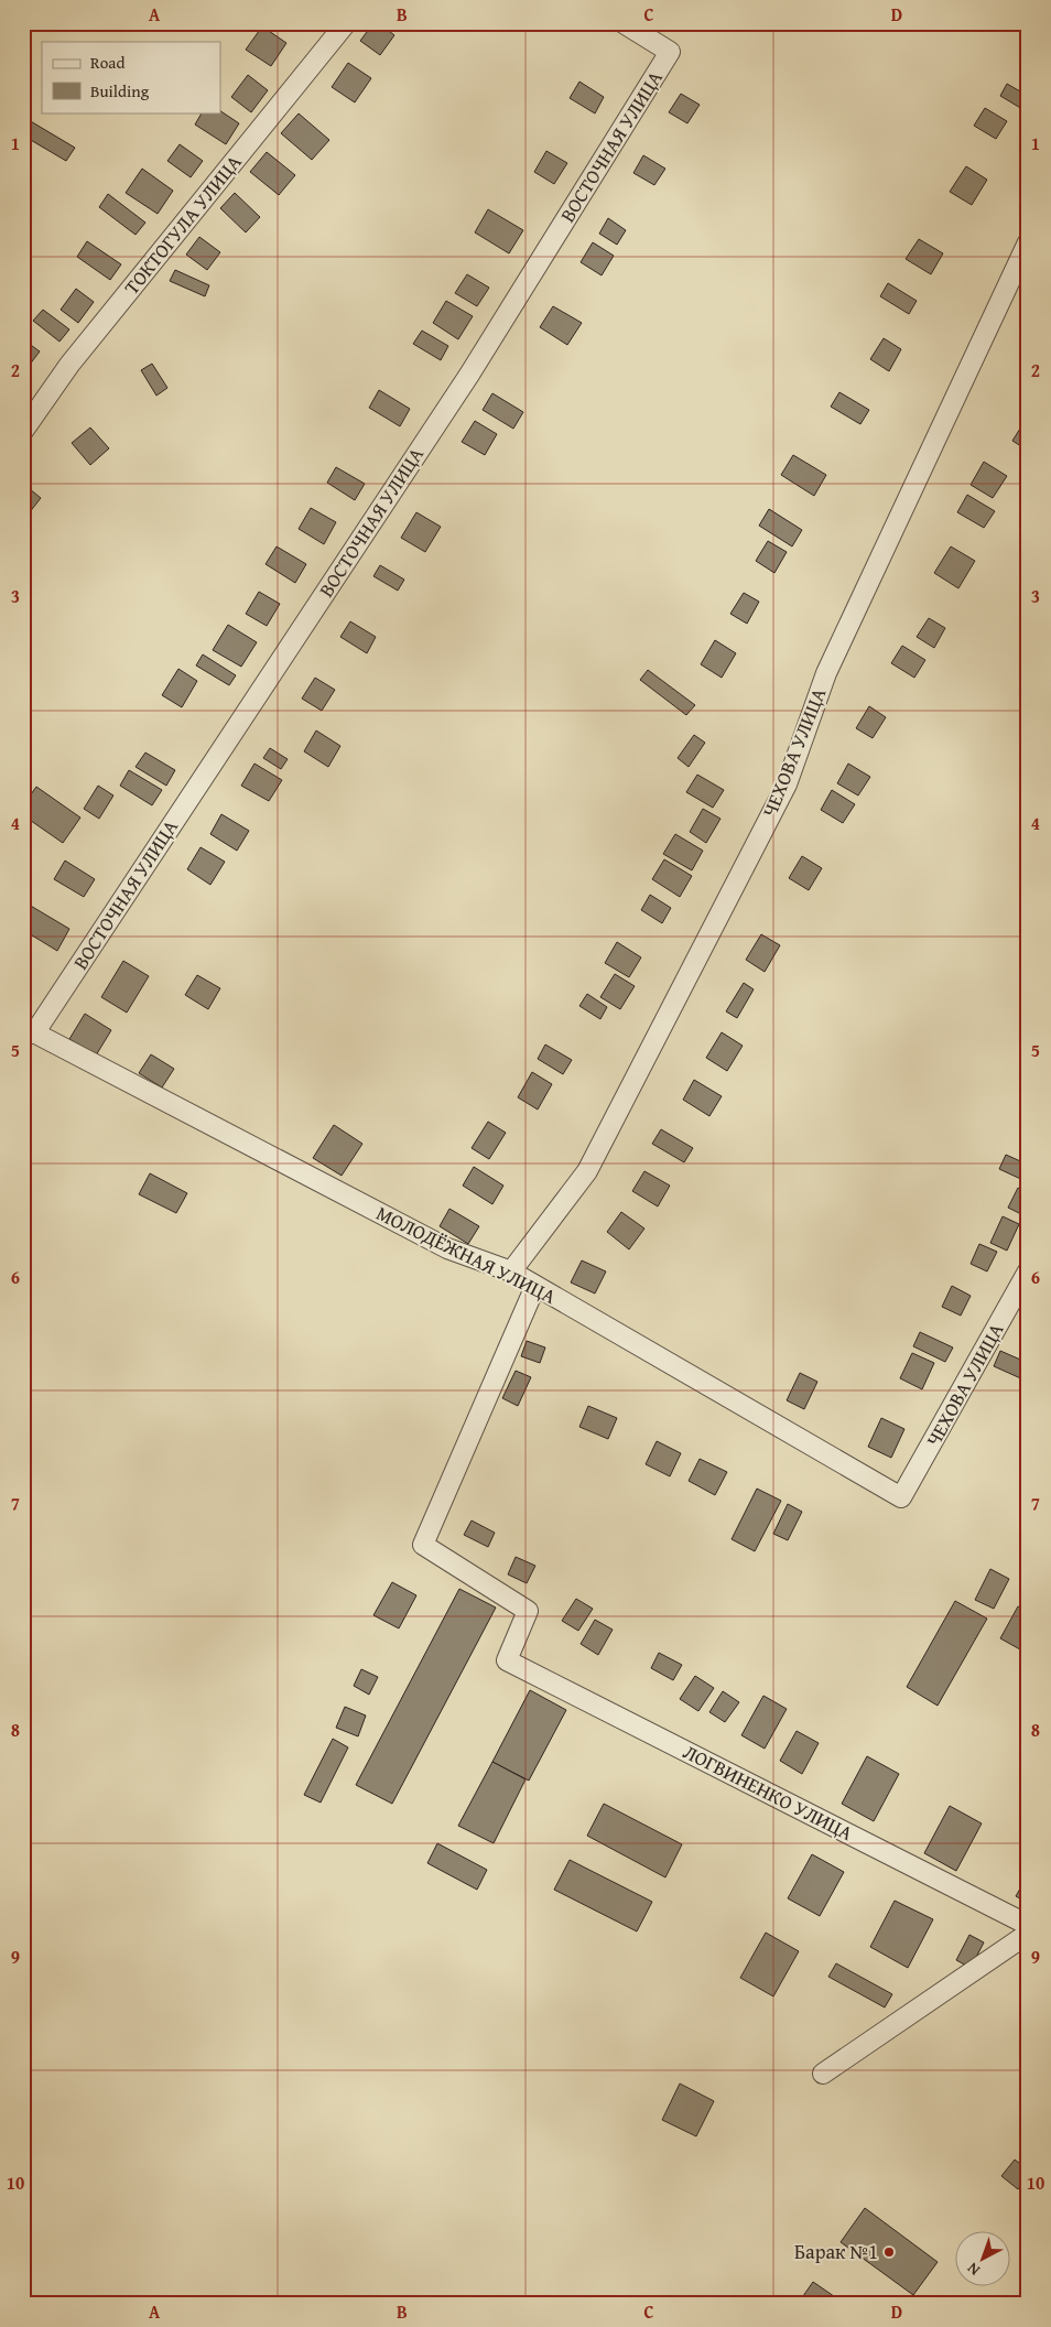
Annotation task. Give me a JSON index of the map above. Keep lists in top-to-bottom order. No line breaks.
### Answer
{"streets":{"street":["ВОСТОЧНАЯ УЛИЦА","ТОКТОГУЛА УЛИЦА","ЧЕХОВА УЛИЦА","МОЛОДЁЖНАЯ УЛИЦА","ЛОГВИНЕНКО УЛИЦА"]},"crossings":[["ВОСТОЧНАЯ УЛИЦА","МОЛОДЁЖНАЯ УЛИЦА"],["ЧЕХОВА УЛИЦА","МОЛОДЁЖНАЯ УЛИЦА"],["МОЛОДЁЖНАЯ УЛИЦА","ЛОГВИНЕНКО УЛИЦА"]],"places":["Барак №1"],"legend":["Road","Building"],"north":"bottom left","grid":{"columns":["A","B","C","D"],"rows":["1","2","3","4","5","6","7","8","9","10"]}}
